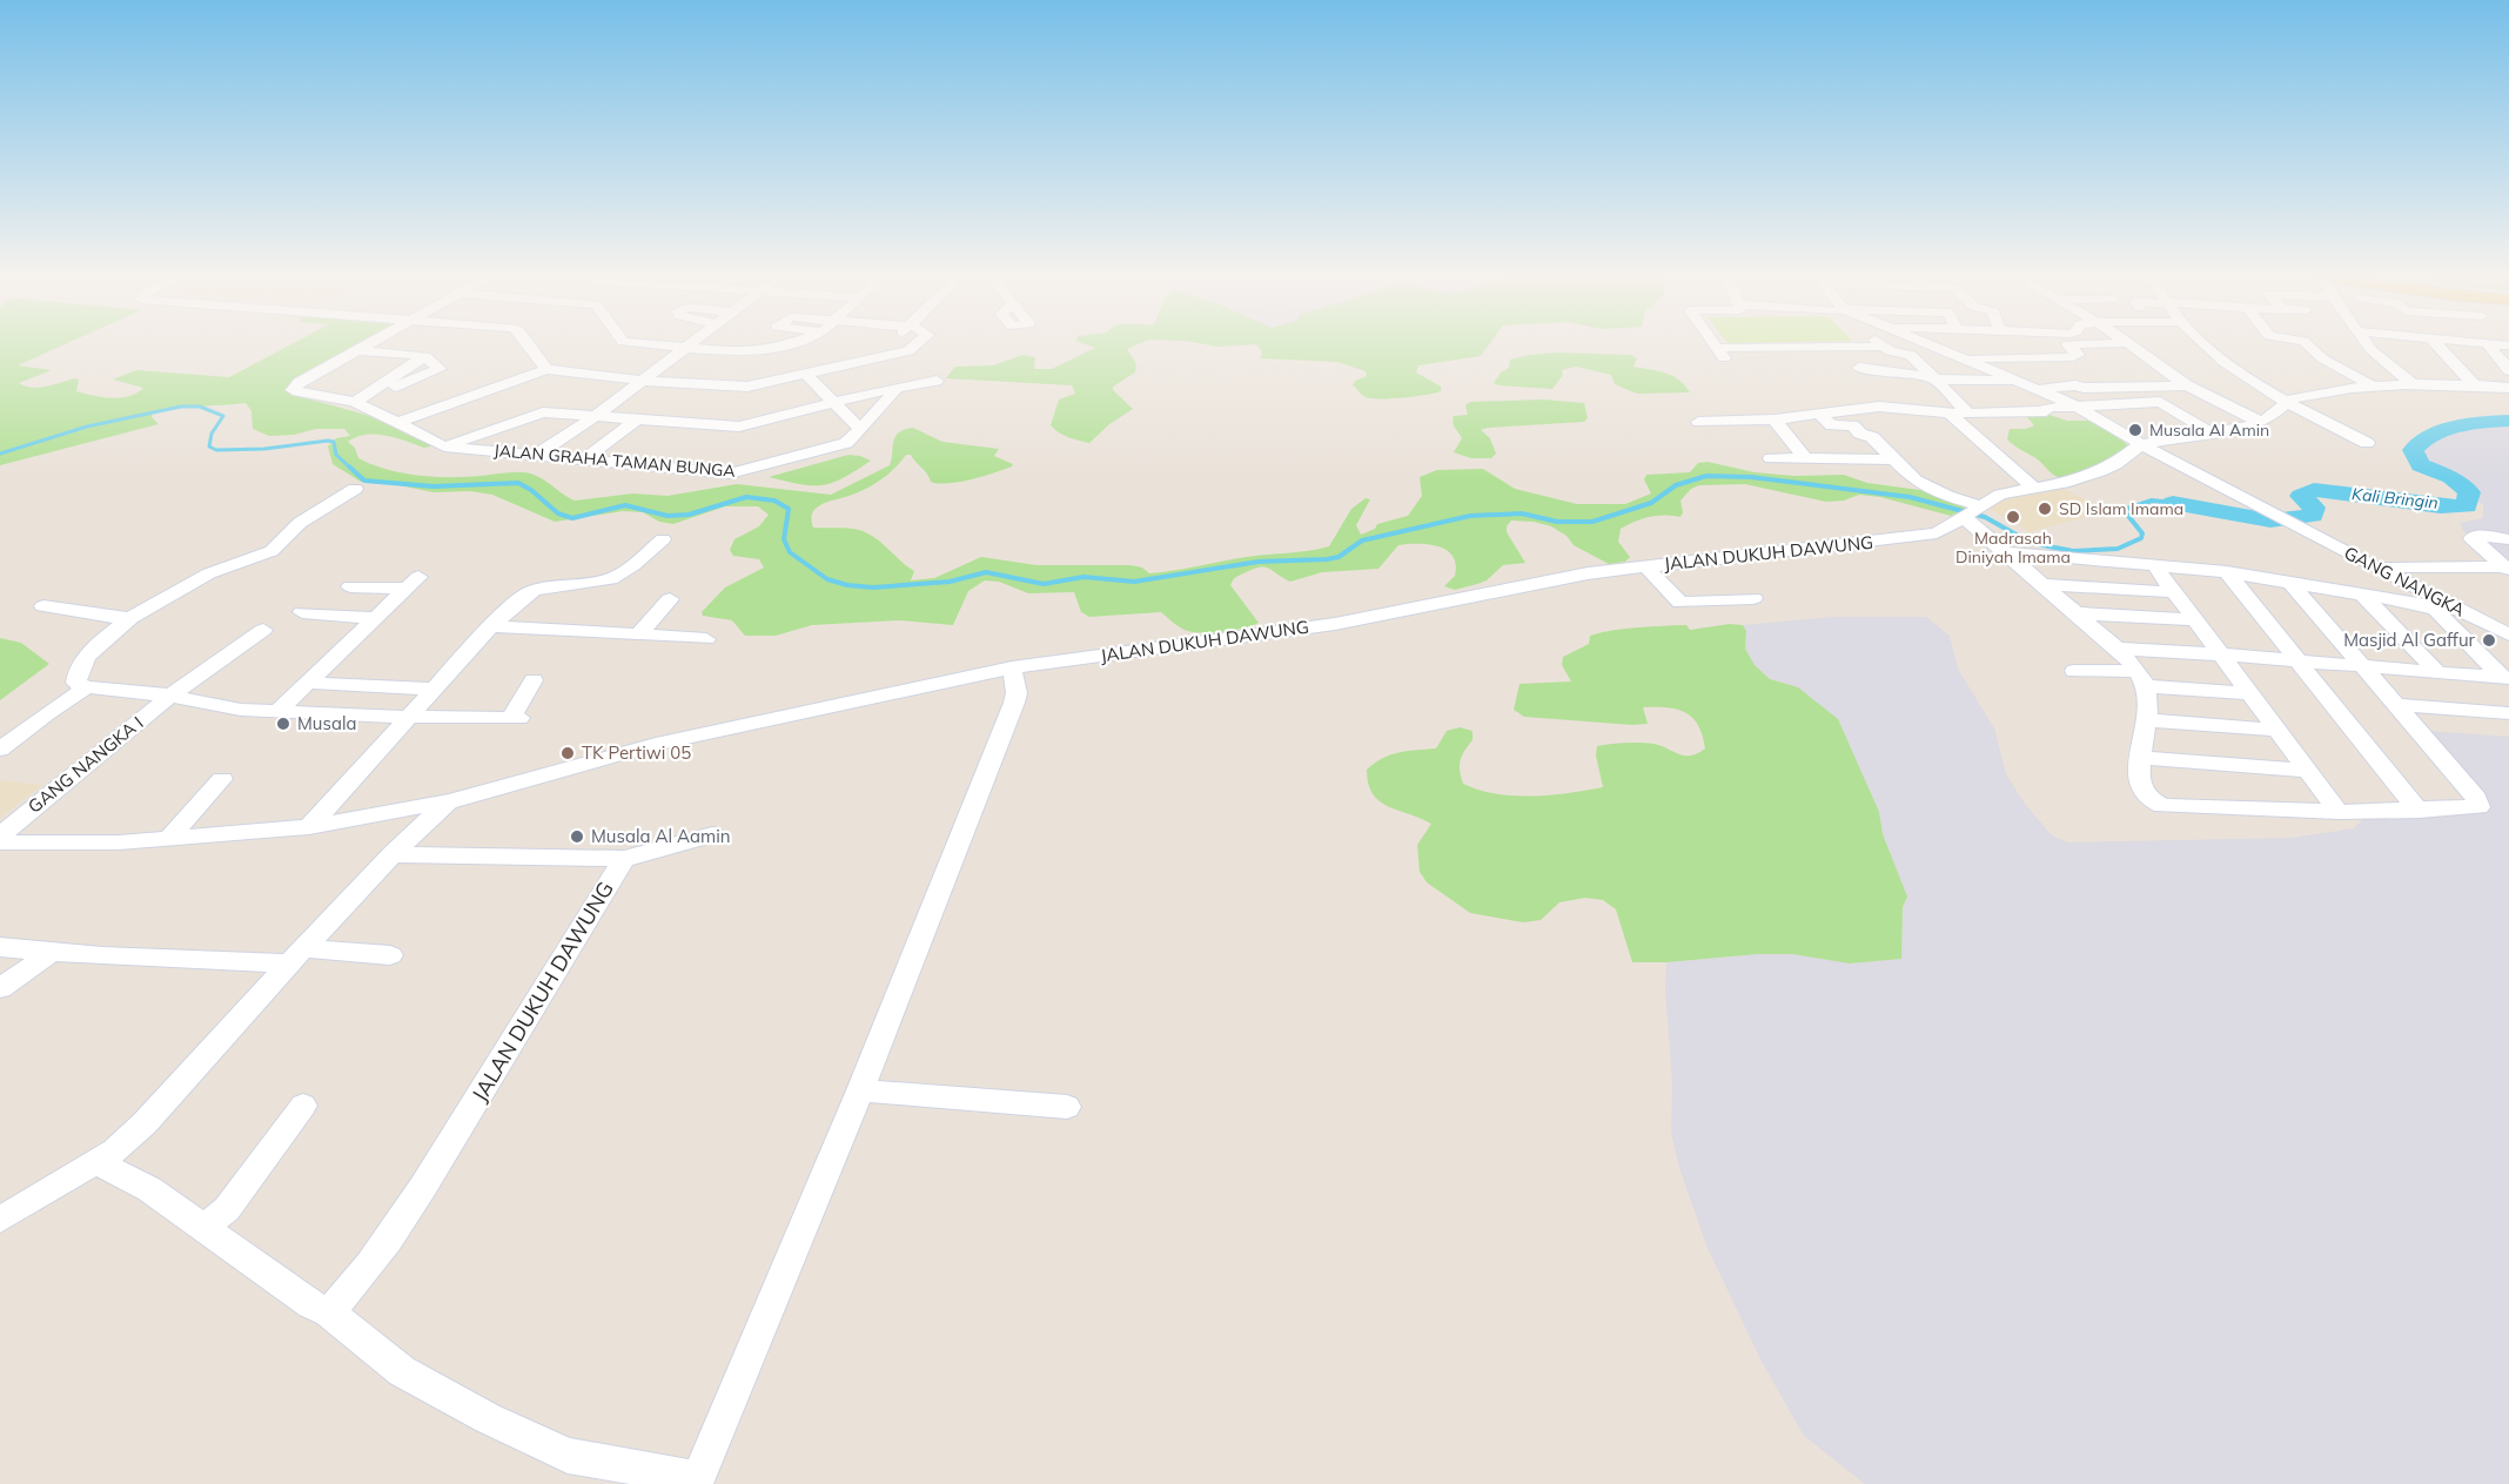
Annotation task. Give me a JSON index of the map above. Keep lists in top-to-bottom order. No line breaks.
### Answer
{"streets":{"street":["JALAN GRAHA TAMAN BUNGA","JALAN DUKUH DAWUNG","GANG NANGKA","GANG NANGKA I"]},"crossings":[["JALAN DUKUH DAWUNG","GANG NANGKA"],["JALAN DUKUH DAWUNG","GANG NANGKA I"]],"water":["Kali Bringin"],"places":["Musala Al Amin","SD Islam Imama","Madrasah Diniyah Imama","Masjid Al Gaffur","Musala","TK Pertiwi 05","Musala Al Aamin"]}
